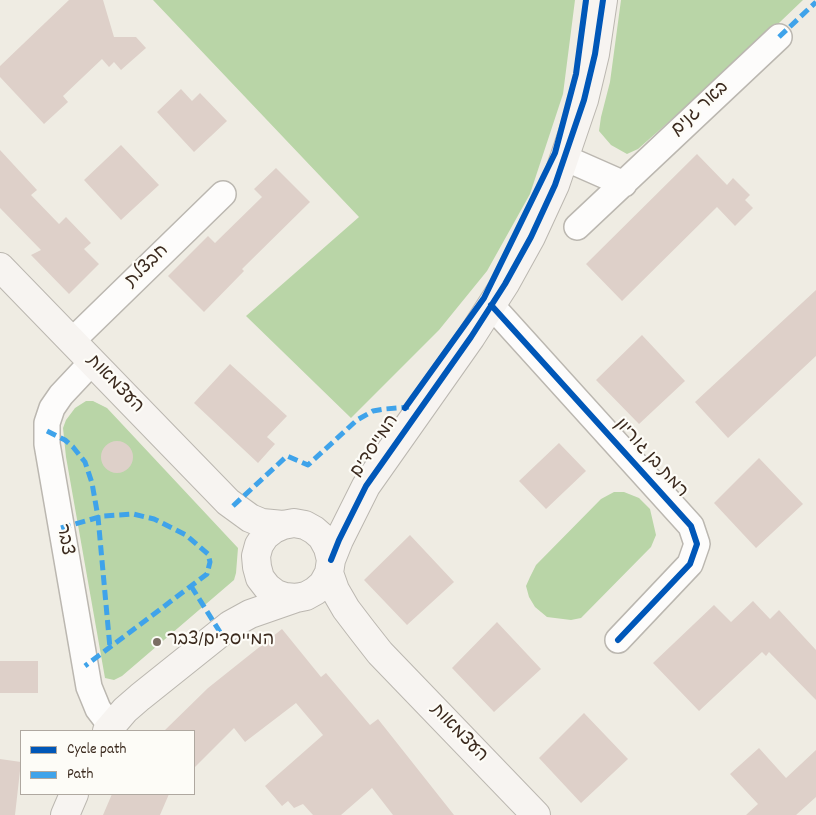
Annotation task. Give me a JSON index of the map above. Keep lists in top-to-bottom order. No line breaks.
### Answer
{"streets":{"street":["באר גנים","חבצלת","העצמאות","המייסדים","רמת בן גוריון","צבר"]},"crossings":[["חבצלת","העצמאות"],["העצמאות","המייסדים"],["העצמאות","צבר"],["המייסדים","רמת בן גוריון"]],"places":["המייסדים/צבר"],"legend":["Cycle path","Path"]}
